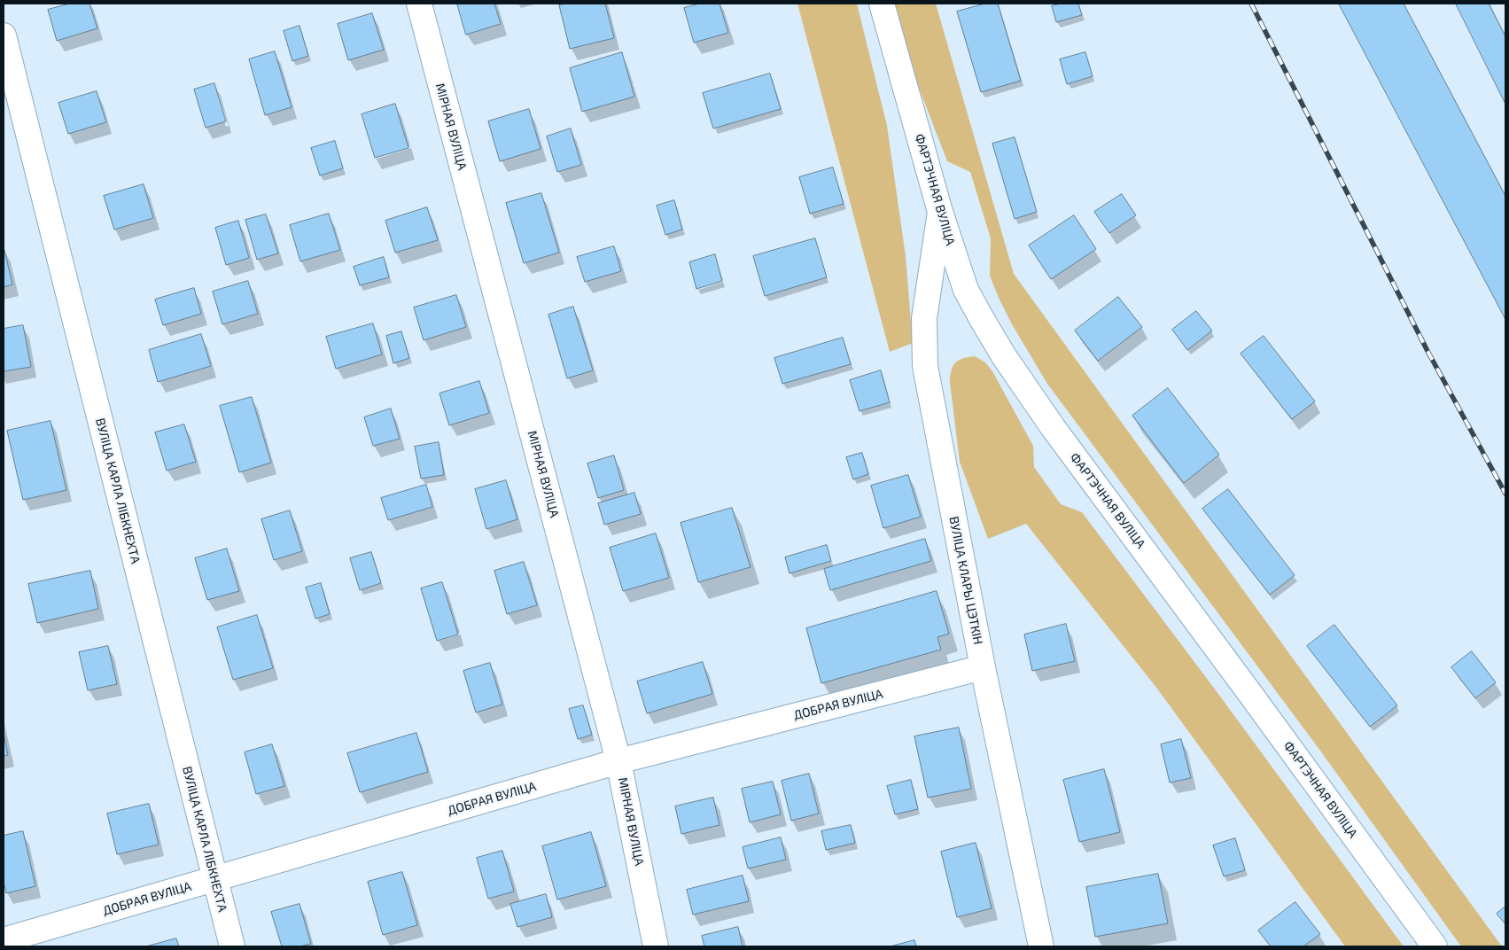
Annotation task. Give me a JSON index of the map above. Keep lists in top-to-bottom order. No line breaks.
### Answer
{"streets":{"street":["МІРНАЯ ВУЛІЦА","ФАРТЭЧНАЯ ВУЛІЦА","ВУЛІЦА КАРЛА ЛІБКНЕХТА","ВУЛІЦА КЛАРЫ ЦЭТКІН","ДОБРАЯ ВУЛІЦА"]},"crossings":[["МІРНАЯ ВУЛІЦА","ДОБРАЯ ВУЛІЦА"],["ФАРТЭЧНАЯ ВУЛІЦА","ВУЛІЦА КЛАРЫ ЦЭТКІН"],["ВУЛІЦА КАРЛА ЛІБКНЕХТА","ДОБРАЯ ВУЛІЦА"],["ВУЛІЦА КЛАРЫ ЦЭТКІН","ДОБРАЯ ВУЛІЦА"]]}
